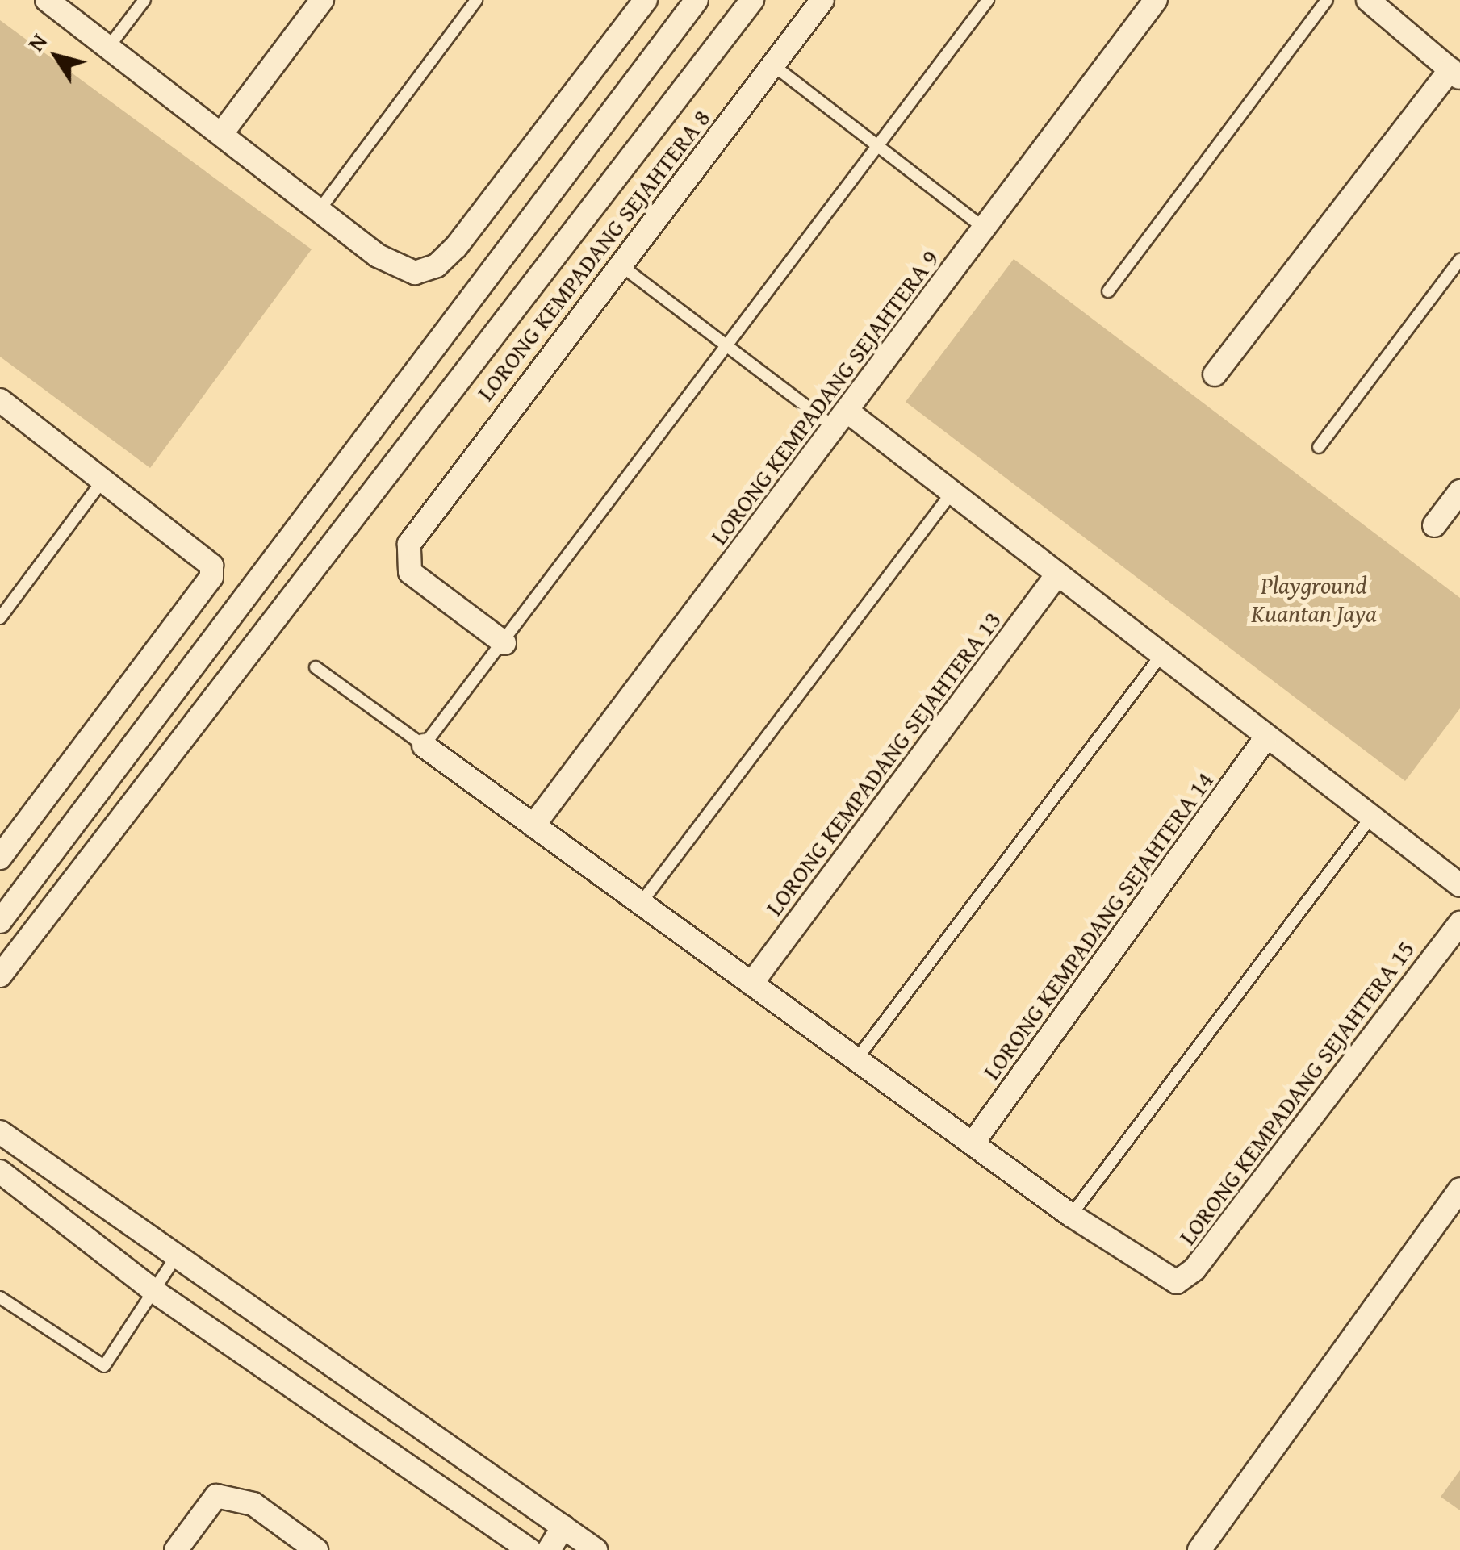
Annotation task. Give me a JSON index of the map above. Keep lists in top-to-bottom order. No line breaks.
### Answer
{"streets":{"street":["LORONG KEMPADANG SEJAHTERA 8","LORONG KEMPADANG SEJAHTERA 9","LORONG KEMPADANG SEJAHTERA 13","LORONG KEMPADANG SEJAHTERA 14","LORONG KEMPADANG SEJAHTERA 15"]},"parks":["Playground Kuantan Jaya"],"north":"top left"}
